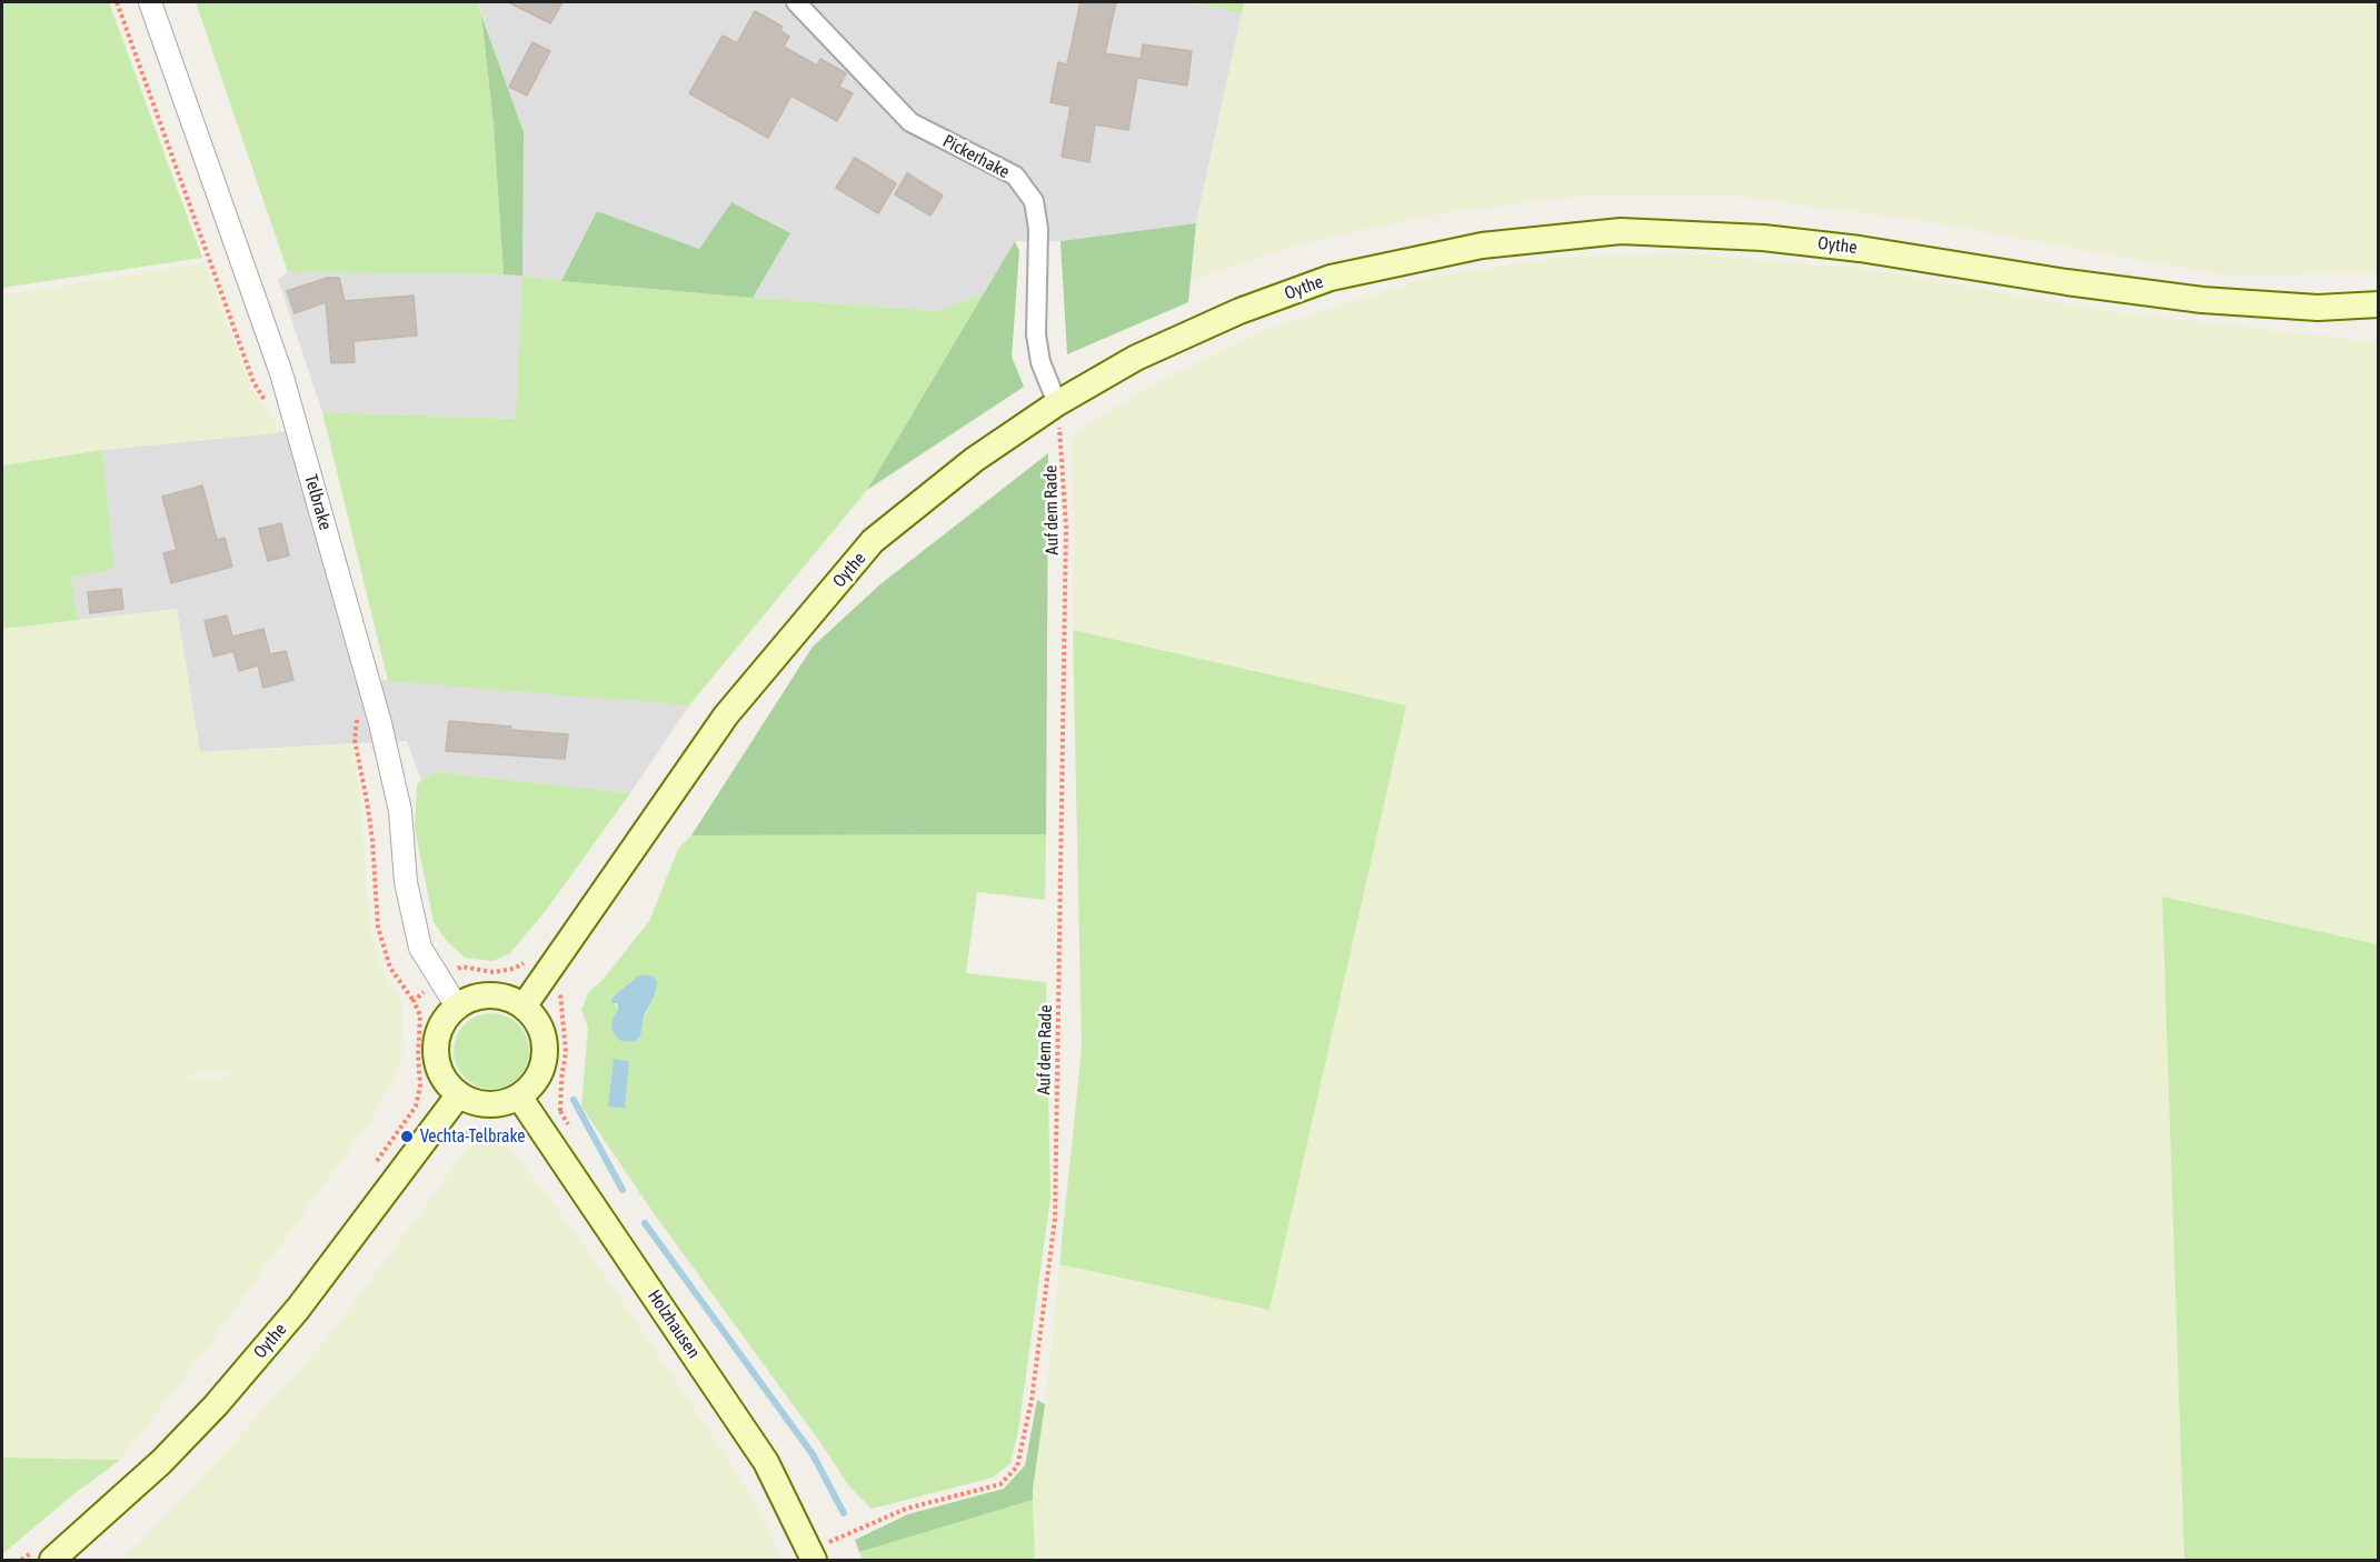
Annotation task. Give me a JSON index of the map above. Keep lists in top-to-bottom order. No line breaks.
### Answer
{"streets":{"main road":["Oythe","Holzhausen"],"street":["Pickerhake","Telbrake"],"path":["Auf dem Rade"]},"crossings":[["Pickerhake","Oythe"],["Pickerhake","Auf dem Rade"],["Oythe","Telbrake"],["Oythe","Auf dem Rade"],["Oythe","Holzhausen"],["Telbrake","Holzhausen"],["Auf dem Rade","Holzhausen"]],"places":["Vechta-Telbrake"]}
